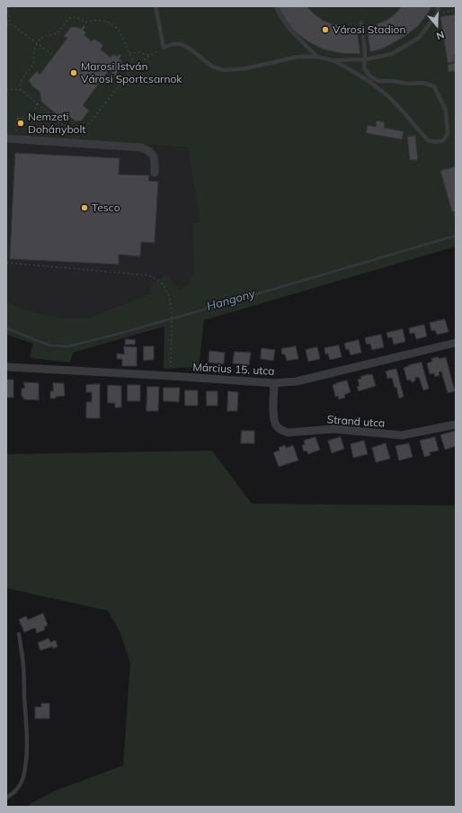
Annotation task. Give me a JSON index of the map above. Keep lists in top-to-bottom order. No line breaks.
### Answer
{"streets":{"street":["Március 15. utca","Strand utca"]},"crossings":[["Március 15. utca","Strand utca"]],"water":["Hangony"],"places":["Városi Stadion","Marosi István Városi Sportcsarnok","Nemzeti Dohánybolt","Tesco"],"north":"bottom"}
